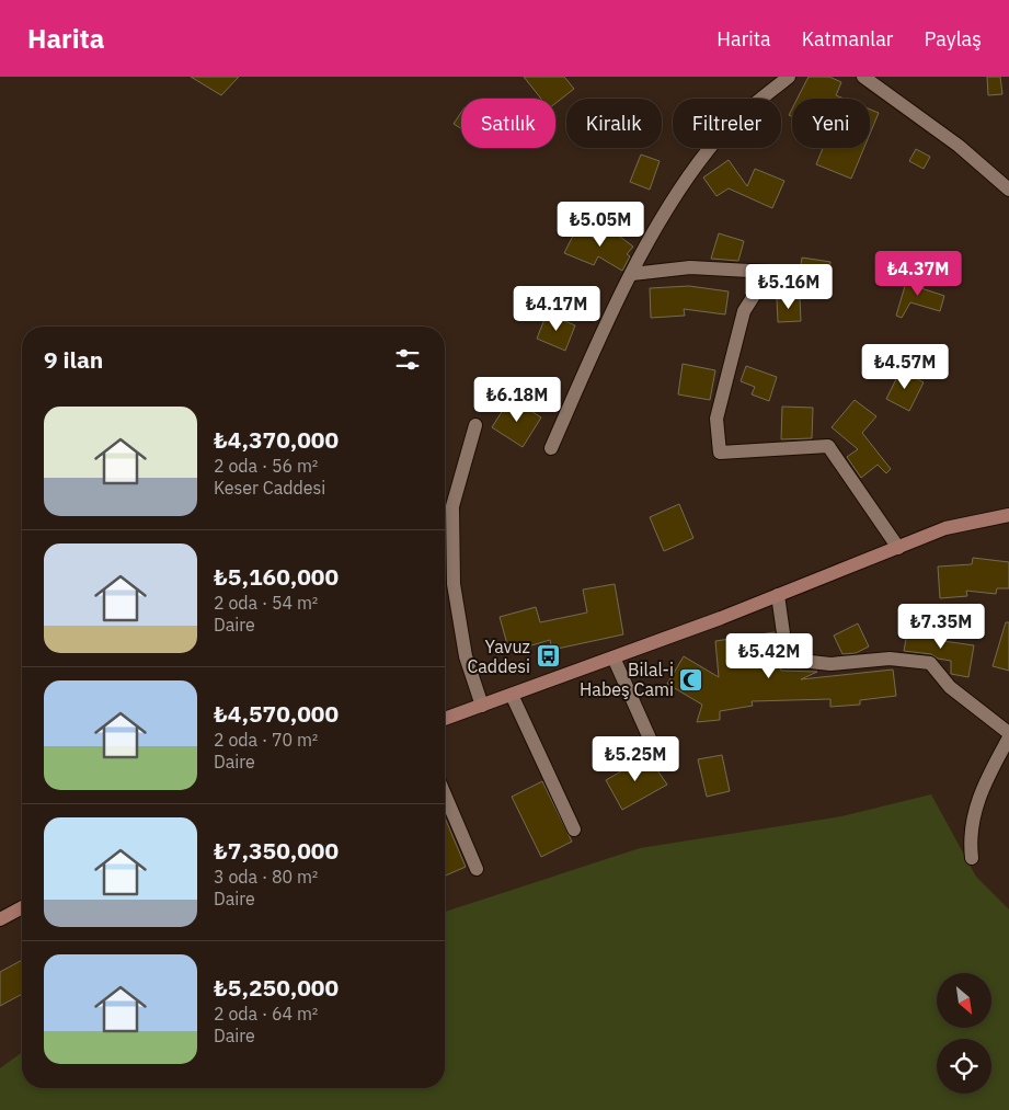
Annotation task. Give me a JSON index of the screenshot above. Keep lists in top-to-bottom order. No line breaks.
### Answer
{"places":{"bus stop":["Yavuz Caddesi"],"mosque":["Bilal-i Habeş Cami"]},"north":"bottom right","page":{"header":"Harita","nav":["Harita","Katmanlar","Paylaş"],"chip":["Satılık","Kiralık","Filtreler","Yeni"],"price":["₺5.05M","₺4.37M","₺5.16M","₺4.17M","₺4.57M","₺6.18M","₺7.35M","₺5.42M","₺5.25M"],"heading":"9 ilan","list":[{"name":"₺4,370,000","note":"2 oda · 56 m² · Keser Caddesi"},{"name":"₺5,160,000","note":"2 oda · 54 m² · Daire"},{"name":"₺4,570,000","note":"2 oda · 70 m² · Daire"},{"name":"₺7,350,000","note":"3 oda · 80 m² · Daire"},{"name":"₺5,250,000","note":"2 oda · 64 m² · Daire"}]}}
